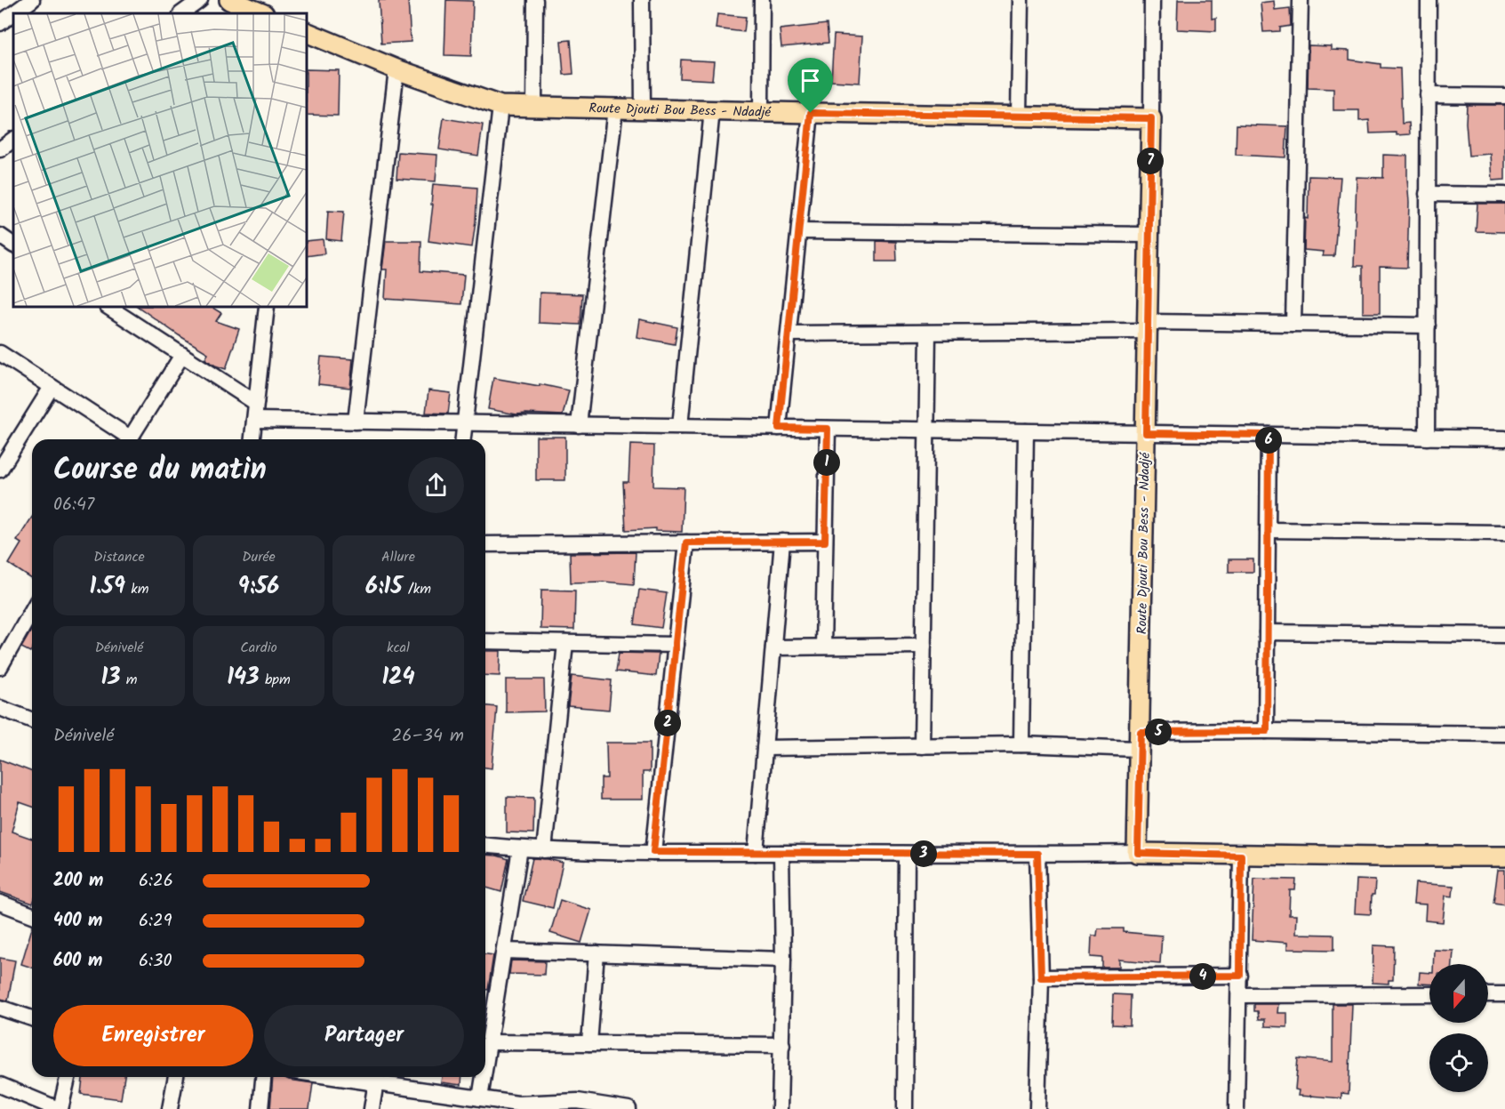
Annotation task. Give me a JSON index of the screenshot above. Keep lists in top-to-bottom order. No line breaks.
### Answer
{"streets":{"main road":["Route Djouti Bou Bess - Ndadjé"]},"north":"bottom","page":{"pins":["7","6","1","2","5","3","4"],"heading":["Course du matin","06:47"],"stats":[["Distance","1.59 km"],["Durée","9:56"],["Allure","6:15 /km"],["Dénivelé","13 m"],["Cardio","143 bpm"],["kcal","124"]],"chart":["Dénivelé","26–34 m"],"list":[{"name":"200 m","note":"6:26"},{"name":"400 m","note":"6:29"},{"name":"600 m","note":"6:30"}],"buttons":["Enregistrer","Partager"]}}
